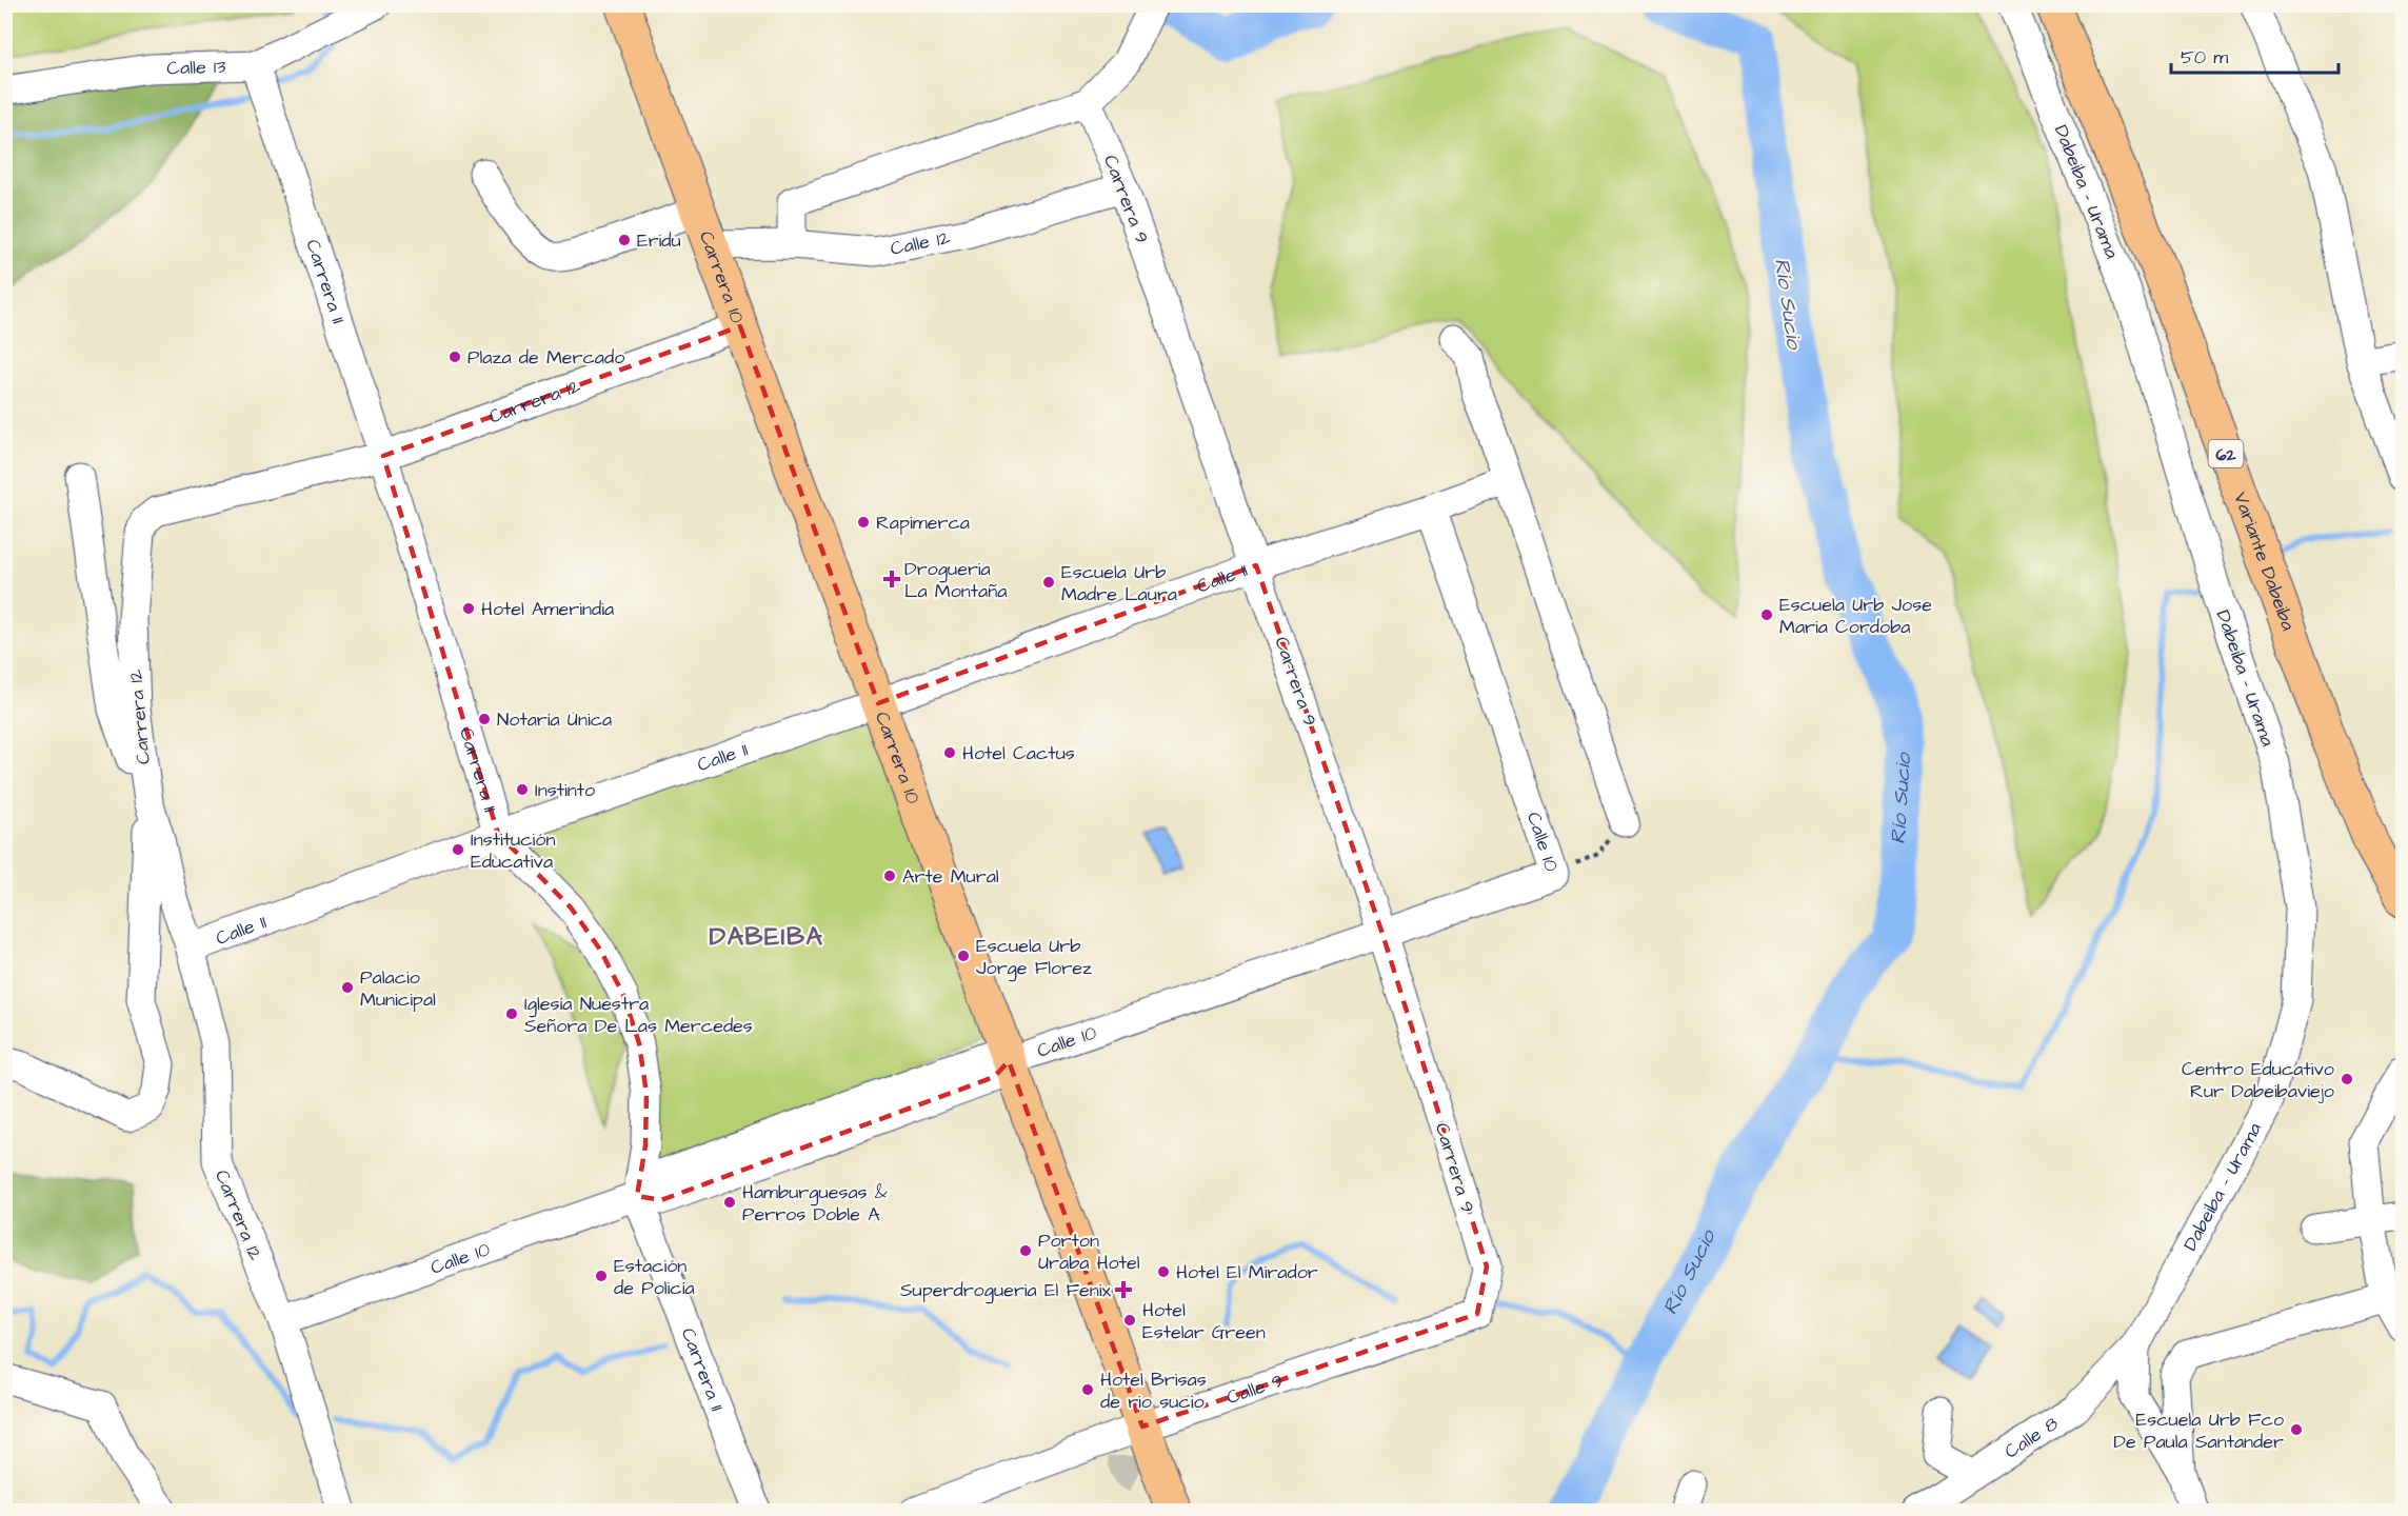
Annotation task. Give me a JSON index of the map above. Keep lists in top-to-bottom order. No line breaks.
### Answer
{"streets":{"main road":["Carrera 10","62","Variante Dabeiba"],"street":["Calle 13","Dabeiba - Urama","Carrera 9","Calle 12","Carrera 11","Carrera 12","Calle 11","Calle 10","Calle 9","Calle 8"]},"crossings":[["Calle 13","Carrera 11"],["Dabeiba - Urama","Calle 8"],["Carrera 9","Calle 12"],["Carrera 9","Calle 11"],["Carrera 9","Calle 10"],["Carrera 9","Calle 9"],["Calle 12","Carrera 10"],["Carrera 10","Carrera 12"],["Carrera 10","Calle 11"],["Carrera 10","Calle 10"],["Carrera 10","Calle 9"],["Carrera 11","Carrera 12"],["Carrera 11","Calle 11"],["Carrera 11","Calle 10"],["Carrera 12","Calle 11"],["Carrera 12","Calle 10"]],"districts":["DABEIBA"],"water":["Río Sucio"],"places":{"other":["Eridu","Plaza de Mercado","Rapimerca","Escuela Urb Madre Laura","Hotel Amerindia","Escuela Urb Jose Maria Cordoba","Notaría Única","Hotel Cactus","Instinto","Institución Educativa","Arte Mural","Escuela Urb Jorge Florez","Palacio Municipal","Iglesía Nuestra Señora De Las Mercedes","Centro Educativo Rur Dabeibaviejo","Hamburguesas & Perros Doble A","Porton Uraba Hotel","Hotel El Mirador","Estación de Policía","Hotel Estelar Green","Hotel Brisas de rio sucio","Escuela Urb Fco De Paula Santander"],"health":["Drogueria La Montaña","Superdrogueria El Fenix"]},"scale_bar":"50 m"}
